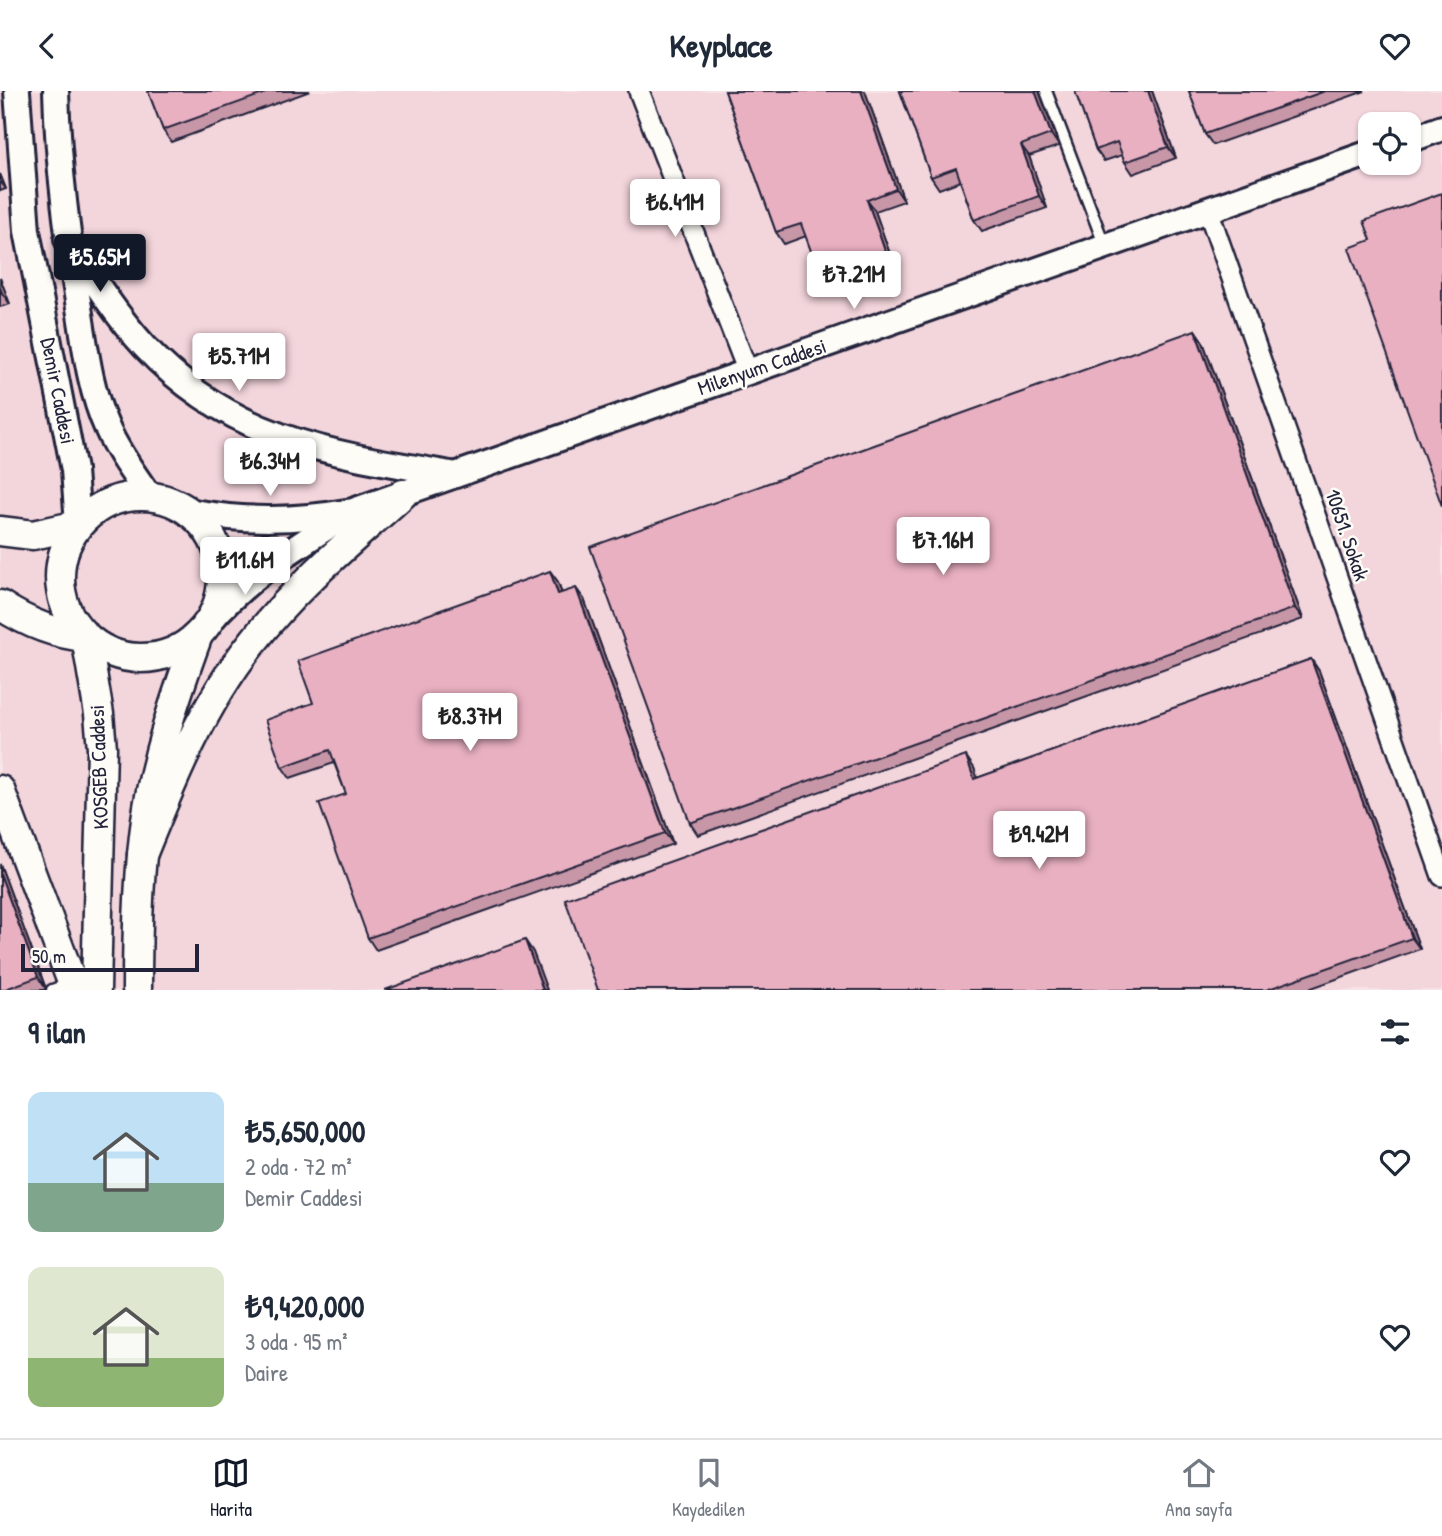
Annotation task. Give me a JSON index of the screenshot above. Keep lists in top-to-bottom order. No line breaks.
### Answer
{"streets":{"main road":["KOSGEB Caddesi"],"street":["Milenyum Caddesi","Demir Caddesi","10651. Sokak"]},"crossings":[["Milenyum Caddesi","Demir Caddesi"],["Milenyum Caddesi","10651. Sokak"],["Milenyum Caddesi","KOSGEB Caddesi"],["Demir Caddesi","KOSGEB Caddesi"]],"scale_bar":"50 m","page":{"header":"Keyplace","price":["₺6.41M","₺5.65M","₺7.21M","₺5.71M","₺6.34M","₺7.16M","₺11.6M","₺8.37M","₺9.42M"],"scale":"50 m","heading":"9 ilan","list":[{"name":"₺5,650,000","note":"2 oda · 72 m² · Demir Caddesi"},{"name":"₺9,420,000","note":"3 oda · 95 m² · Daire"}],"tabs":["Harita","Kaydedilen","Ana sayfa"]}}
